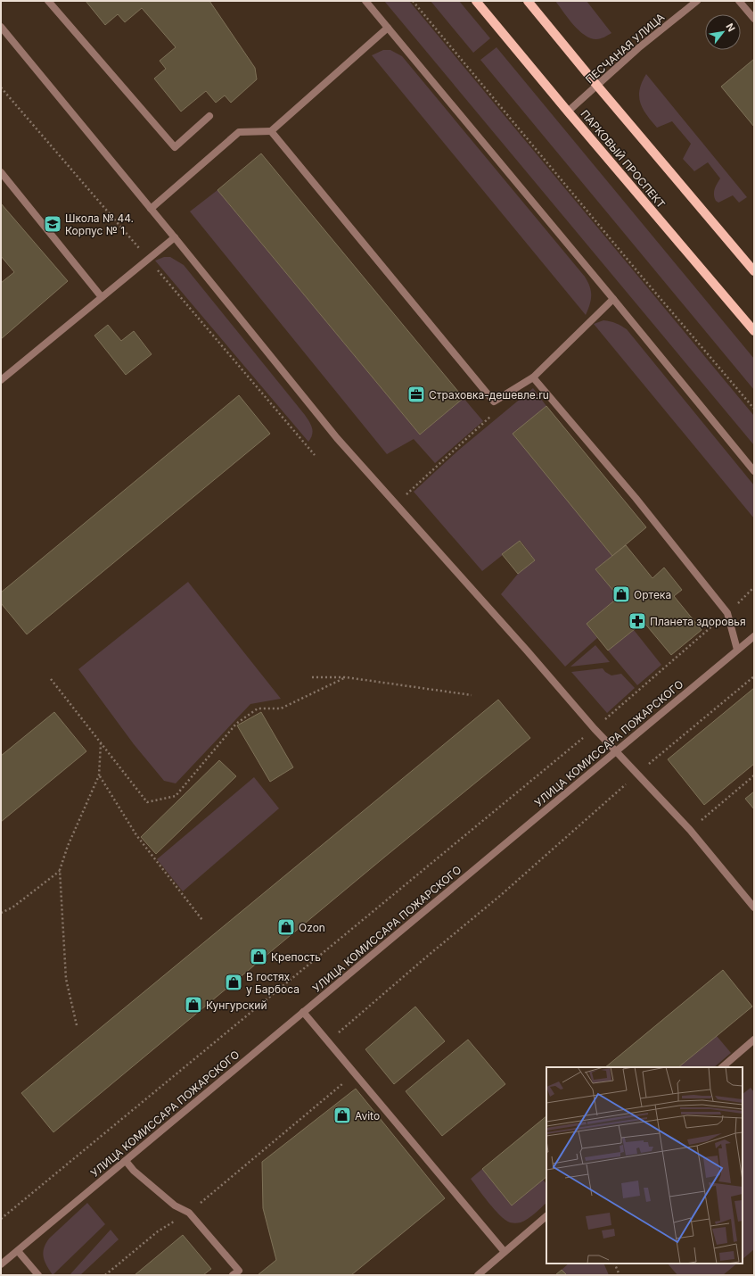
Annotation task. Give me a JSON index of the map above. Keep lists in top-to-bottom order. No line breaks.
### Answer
{"streets":{"main road":["ПАРКОВЫЙ ПРОСПЕКТ"],"street":["ПЕСЧАНАЯ УЛИЦА","УЛИЦА КОМИССАРА ПОЖАРСКОГО"]},"crossings":[["ПЕСЧАНАЯ УЛИЦА","ПАРКОВЫЙ ПРОСПЕКТ"]],"places":{"school or university":["Школа № 44. Корпус № 1"],"office":["Страховка-дешевле.ru"],"shop":["Ортека","Ozon","Крепость","В гостях у Барбоса","Кунгурский","Avito"],"pharmacy":["Планета здоровья"]},"north":"top right"}
